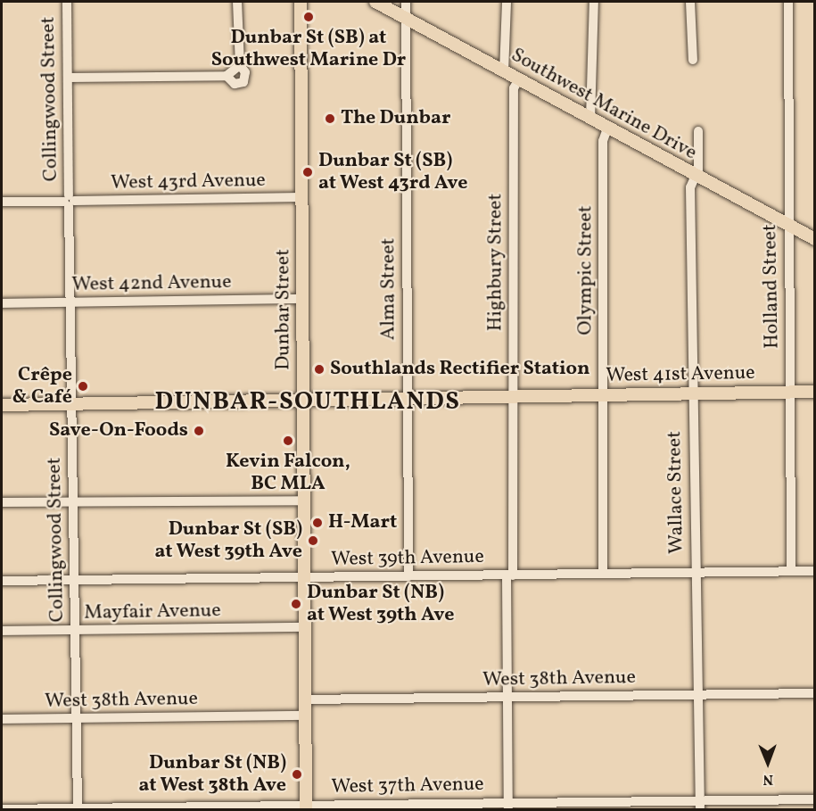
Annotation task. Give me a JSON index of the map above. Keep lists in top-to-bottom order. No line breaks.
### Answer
{"streets":{"main road":["Southwest Marine Drive","Dunbar Street","West 41st Avenue"],"street":["Collingwood Street","West 43rd Avenue","Highbury Street","Olympic Street","West 42nd Avenue","Holland Street","Alma Street","Wallace Street","West 39th Avenue","Mayfair Avenue","West 38th Avenue","West 37th Avenue"]},"crossings":[["Collingwood Street","West 43rd Avenue"],["Collingwood Street","West 42nd Avenue"],["Collingwood Street","West 41st Avenue"],["Collingwood Street","West 39th Avenue"],["Collingwood Street","Mayfair Avenue"],["Collingwood Street","West 38th Avenue"],["Collingwood Street","West 37th Avenue"],["Southwest Marine Drive","Highbury Street"],["Southwest Marine Drive","Olympic Street"],["Southwest Marine Drive","Holland Street"],["Southwest Marine Drive","Alma Street"],["Southwest Marine Drive","Wallace Street"],["West 43rd Avenue","Dunbar Street"],["Highbury Street","West 41st Avenue"],["Highbury Street","West 39th Avenue"],["Highbury Street","West 38th Avenue"],["Highbury Street","West 37th Avenue"],["Olympic Street","West 41st Avenue"],["Olympic Street","West 39th Avenue"],["West 42nd Avenue","Dunbar Street"],["Holland Street","West 41st Avenue"],["Holland Street","West 39th Avenue"],["Alma Street","West 41st Avenue"],["Alma Street","West 39th Avenue"],["Dunbar Street","West 41st Avenue"],["Dunbar Street","West 39th Avenue"],["Dunbar Street","Mayfair Avenue"],["Dunbar Street","West 38th Avenue"],["Dunbar Street","West 37th Avenue"],["West 41st Avenue","Wallace Street"],["Wallace Street","West 39th Avenue"],["Wallace Street","West 38th Avenue"],["Wallace Street","West 37th Avenue"]],"districts":["DUNBAR-SOUTHLANDS"],"places":["Dunbar St (SB) at Southwest Marine Dr","The Dunbar","Dunbar St (SB) at West 43rd Ave","Southlands Rectifier Station","Crêpe & Café","Save-On-Foods","Kevin Falcon, BC MLA","H-Mart","Dunbar St (SB) at West 39th Ave","Dunbar St (NB) at West 39th Ave","Dunbar St (NB) at West 38th Ave"],"north":"bottom"}
